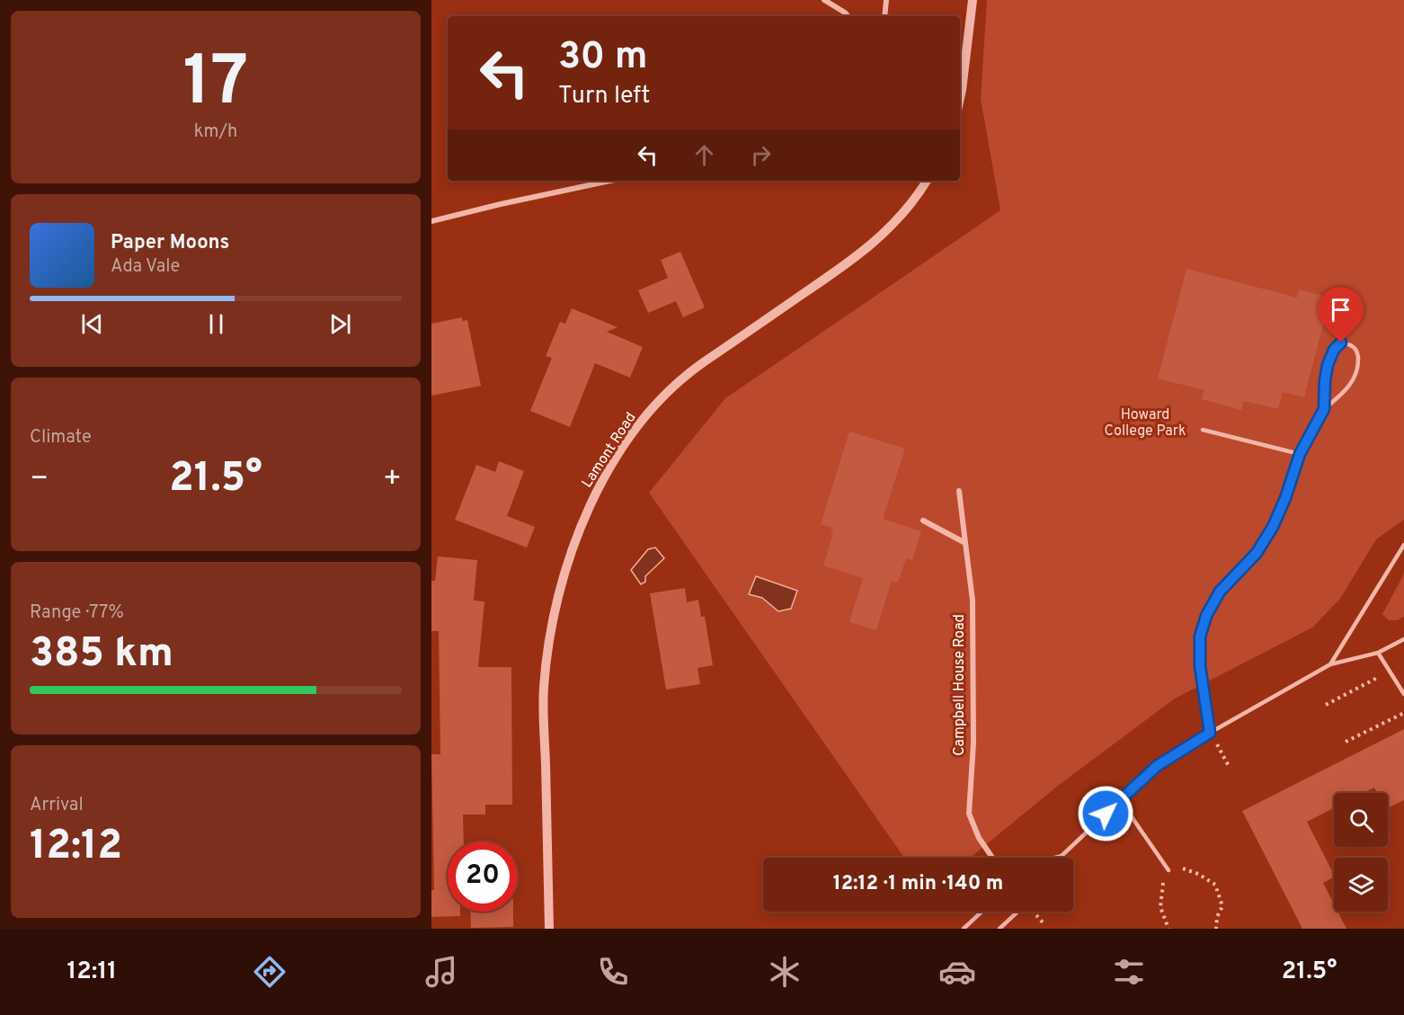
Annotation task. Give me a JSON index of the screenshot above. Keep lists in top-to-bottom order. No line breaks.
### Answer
{"streets":{"street":["Lamont Road","Campbell House Road"]},"parks":["Howard College Park"],"page":{"tile":[["17","km/h"],"Climate",["Range · 77%","385 km"],["Arrival","12:12"]],"turn":["30 m","Turn left"],"song":["Paper Moons","Ada Vale"],"heat":["−","21.5°","+"],"limit":"20","trip":"12:12 · 1 min · 140 m","tabs":["12:11","21.5°"]}}
